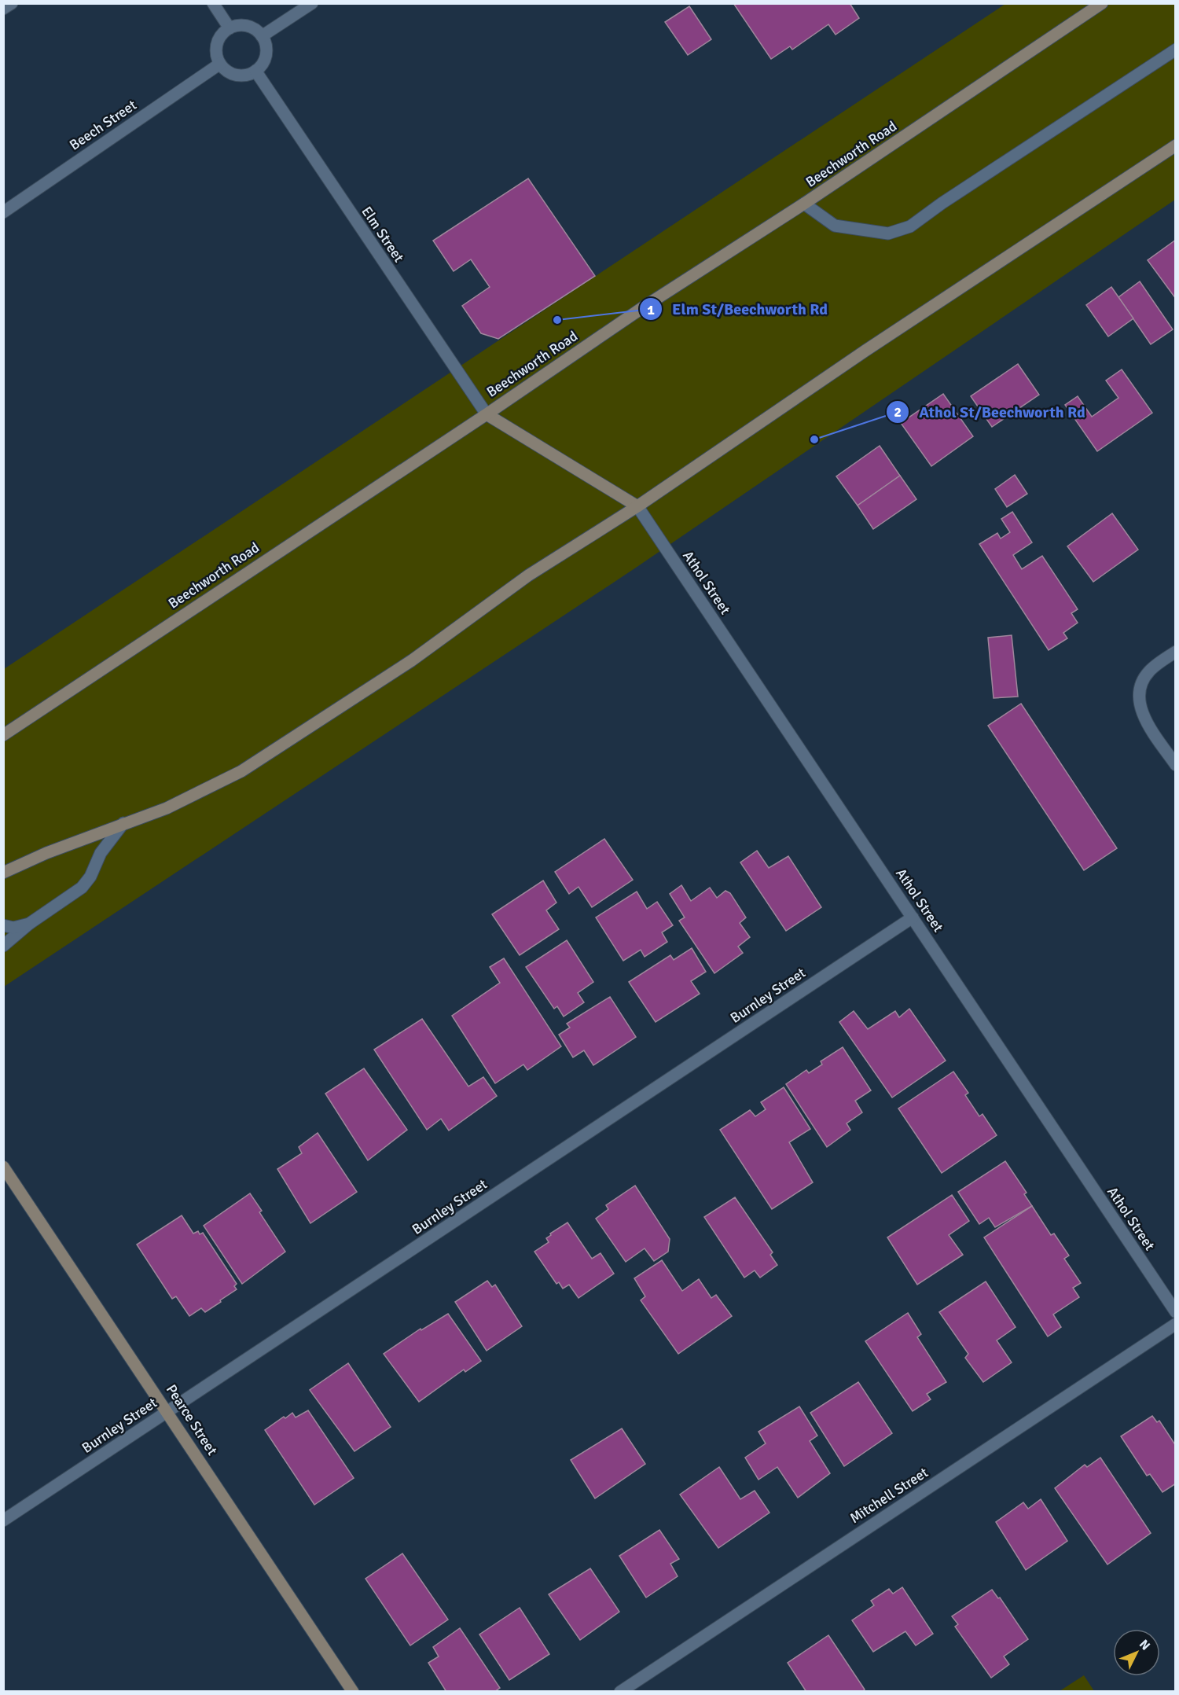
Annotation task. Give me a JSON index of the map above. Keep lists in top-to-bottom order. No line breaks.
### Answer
{"streets":{"main road":["Beechworth Road","Pearce Street"],"street":["Beech Street","Elm Street","Athol Street","Burnley Street","Mitchell Street"]},"crossings":[["Beech Street","Elm Street"],["Beechworth Road","Elm Street"],["Athol Street","Burnley Street"],["Burnley Street","Pearce Street"]],"places":["Elm St/Beechworth Rd","Athol St/Beechworth Rd"],"north":"top right"}
